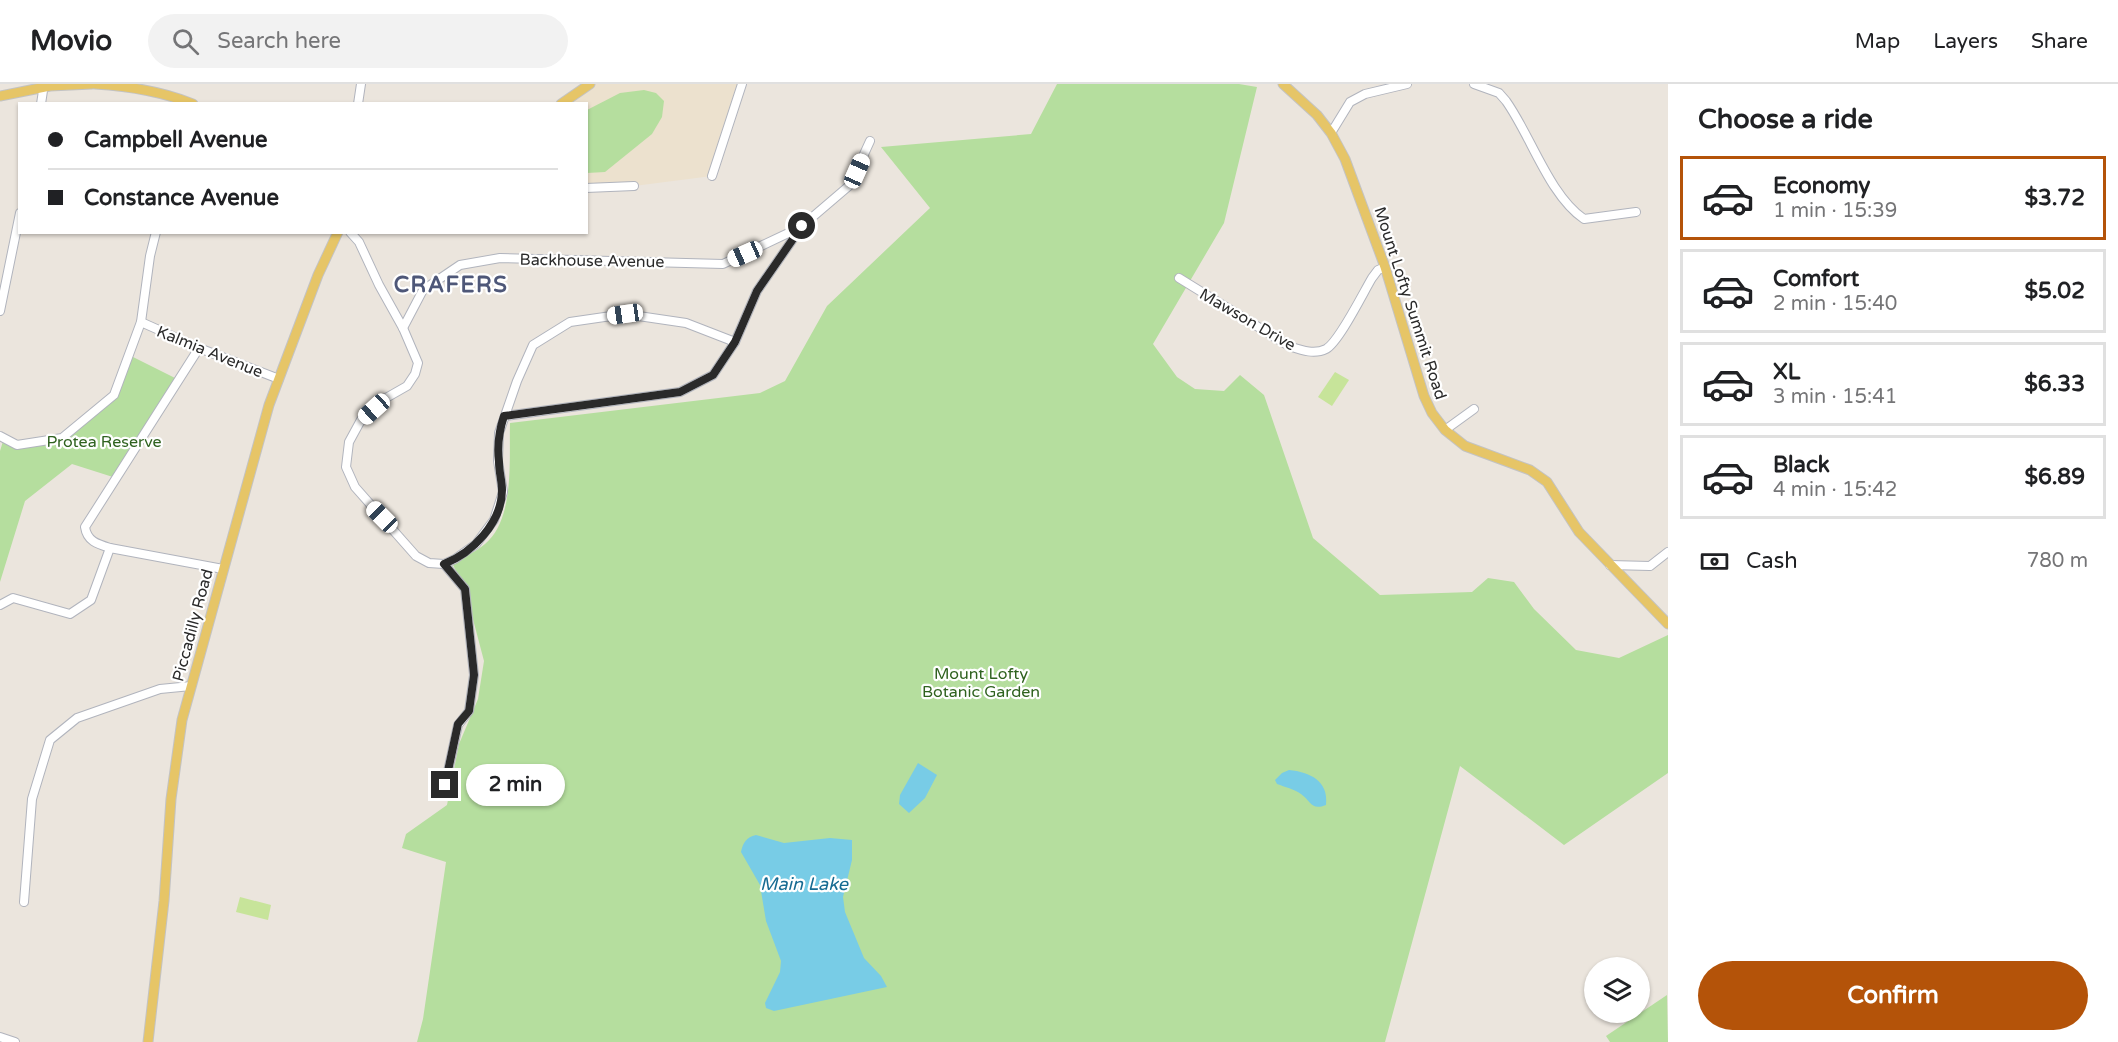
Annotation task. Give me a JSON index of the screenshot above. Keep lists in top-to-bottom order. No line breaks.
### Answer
{"streets":{"main road":["Mount Lofty Summit Road","Piccadilly Road"],"street":["Backhouse Avenue","Mawson Drive","Kalmia Avenue"]},"crossings":[["Mount Lofty Summit Road","Mawson Drive"],["Kalmia Avenue","Piccadilly Road"]],"districts":["CRAFERS"],"water":["Main Lake"],"parks":["Protea Reserve","Mount Lofty Botanic Garden"],"page":{"header":"Movio","search":"Search here","nav":["Map","Layers","Share"],"heading":"Choose a ride","banner":["Campbell Avenue","Constance Avenue"],"list":[{"name":"Economy","note":"1 min · 15:39","value":"$3.72"},{"name":"Comfort","note":"2 min · 15:40","value":"$5.02"},{"name":"XL","note":"3 min · 15:41","value":"$6.33"},{"name":"Black","note":"4 min · 15:42","value":"$6.89"}],"pay":["Cash","780 m"],"bubble":"2 min","buttons":"Confirm"}}
